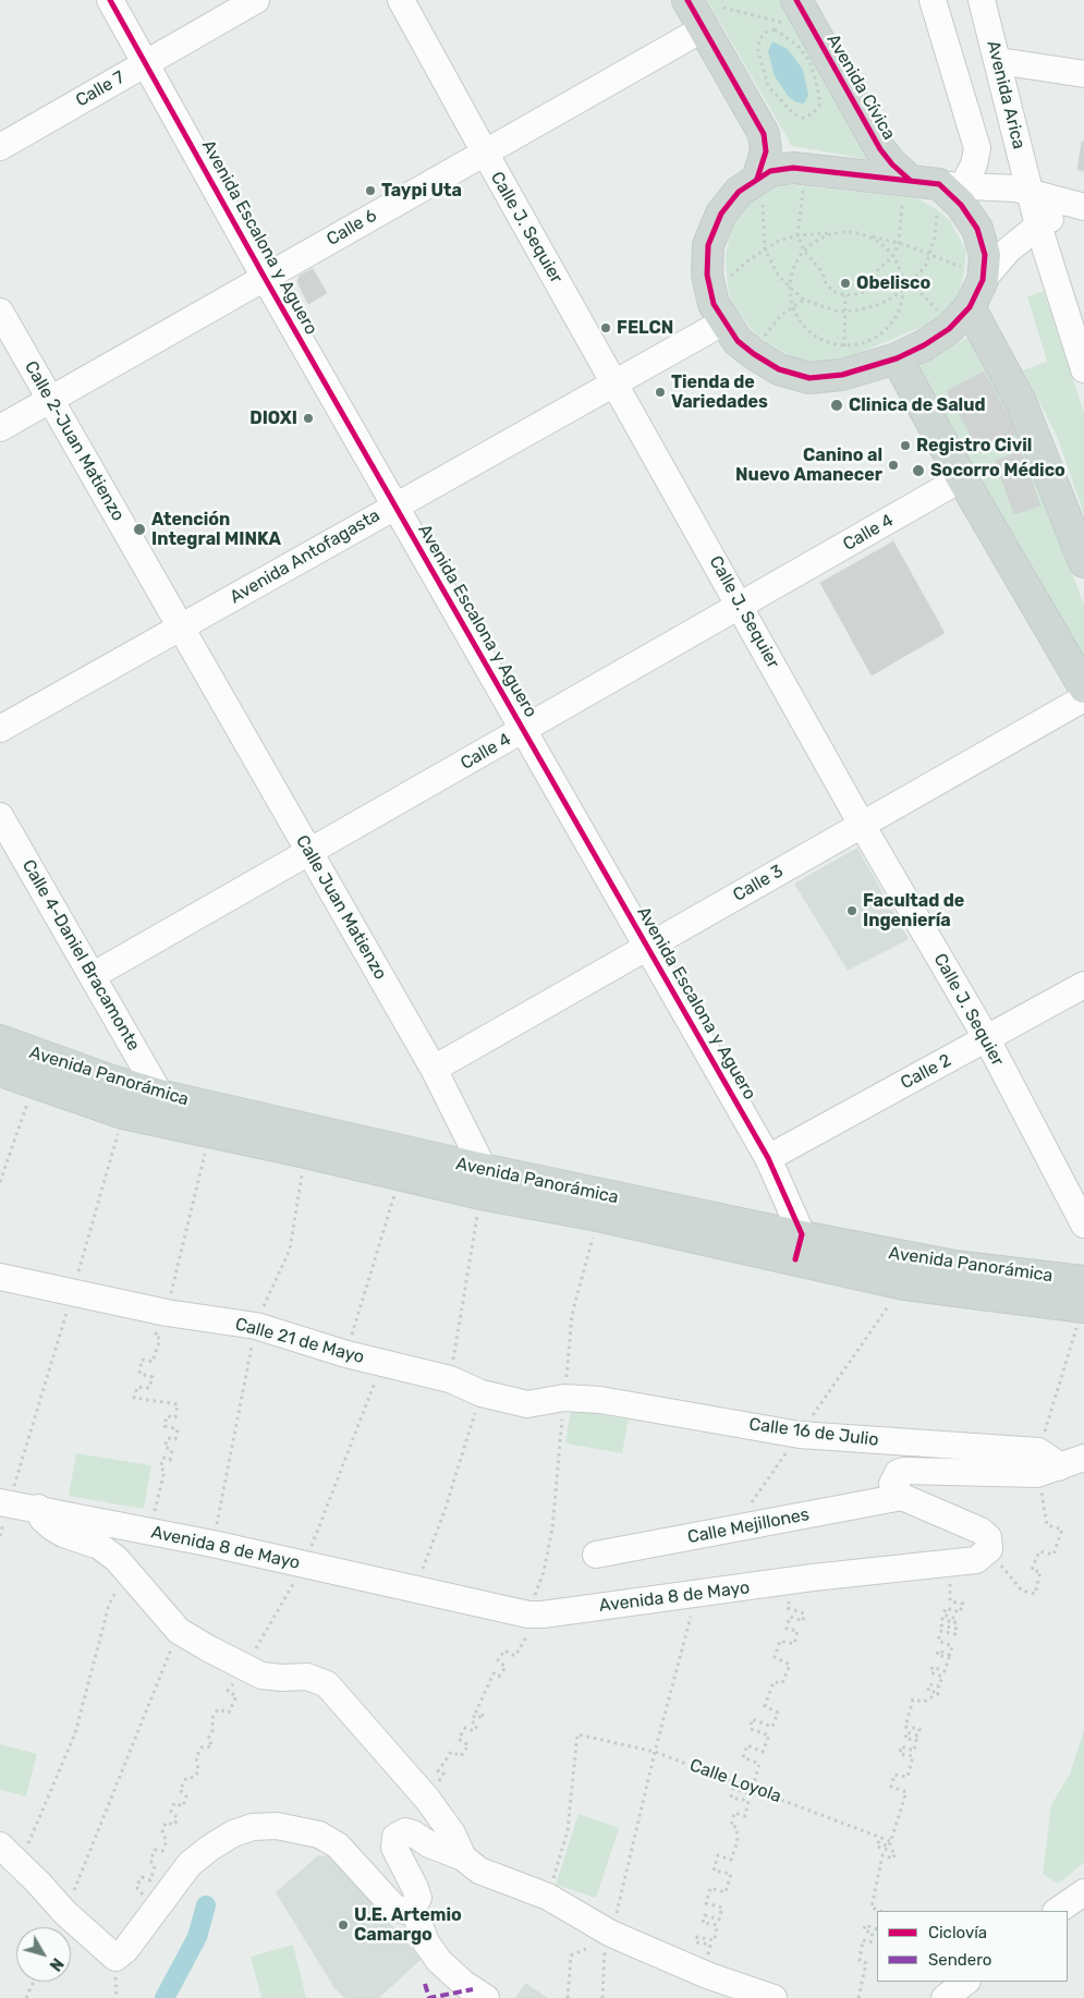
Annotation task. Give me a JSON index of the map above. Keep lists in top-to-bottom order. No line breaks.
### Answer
{"streets":{"main road":["Avenida Cívica","Avenida Panorámica"],"street":["Calle 7","Avenida Arica","Calle 6","Calle J. Sequier","Avenida Escalona y Aguero","Calle 2-Juan Matienzo","Calle 4","Avenida Antofagasta","Calle 3","Calle Juan Matienzo","Calle 4-Daniel Bracamonte","Calle 2","Calle 21 de Mayo","Calle 16 de Julio","Calle Mejillones","Avenida 8 de Mayo"],"path":["Calle Loyola"]},"crossings":[["Calle 7","Avenida Escalona y Aguero"],["Calle 6","Calle J. Sequier"],["Calle 6","Avenida Escalona y Aguero"],["Calle 6","Calle 2-Juan Matienzo"],["Calle J. Sequier","Calle 4"],["Calle J. Sequier","Avenida Antofagasta"],["Calle J. Sequier","Calle 3"],["Calle J. Sequier","Calle 2"],["Avenida Escalona y Aguero","Calle 4"],["Avenida Escalona y Aguero","Avenida Antofagasta"],["Avenida Escalona y Aguero","Calle 3"],["Avenida Escalona y Aguero","Calle 2"],["Avenida Escalona y Aguero","Avenida Panorámica"],["Calle 2-Juan Matienzo","Avenida Antofagasta"],["Calle 2-Juan Matienzo","Calle Juan Matienzo"],["Calle 4","Calle Juan Matienzo"],["Calle 4","Calle 4-Daniel Bracamonte"],["Avenida Antofagasta","Calle Juan Matienzo"],["Calle 3","Calle Juan Matienzo"],["Calle Juan Matienzo","Avenida Panorámica"],["Calle 4-Daniel Bracamonte","Avenida Panorámica"],["Calle 21 de Mayo","Calle 16 de Julio"]],"places":["Taypi Uta","Obelisco","FELCN","Tienda de Variedades","Clinica de Salud","DIOXI","Registro Civil","Canino al Nuevo Amanecer","Socorro Médico","Atención Integral MINKA","Facultad de Ingeniería","U.E. Artemio Camargo"],"legend":["Ciclovía","Sendero"],"north":"bottom right"}
